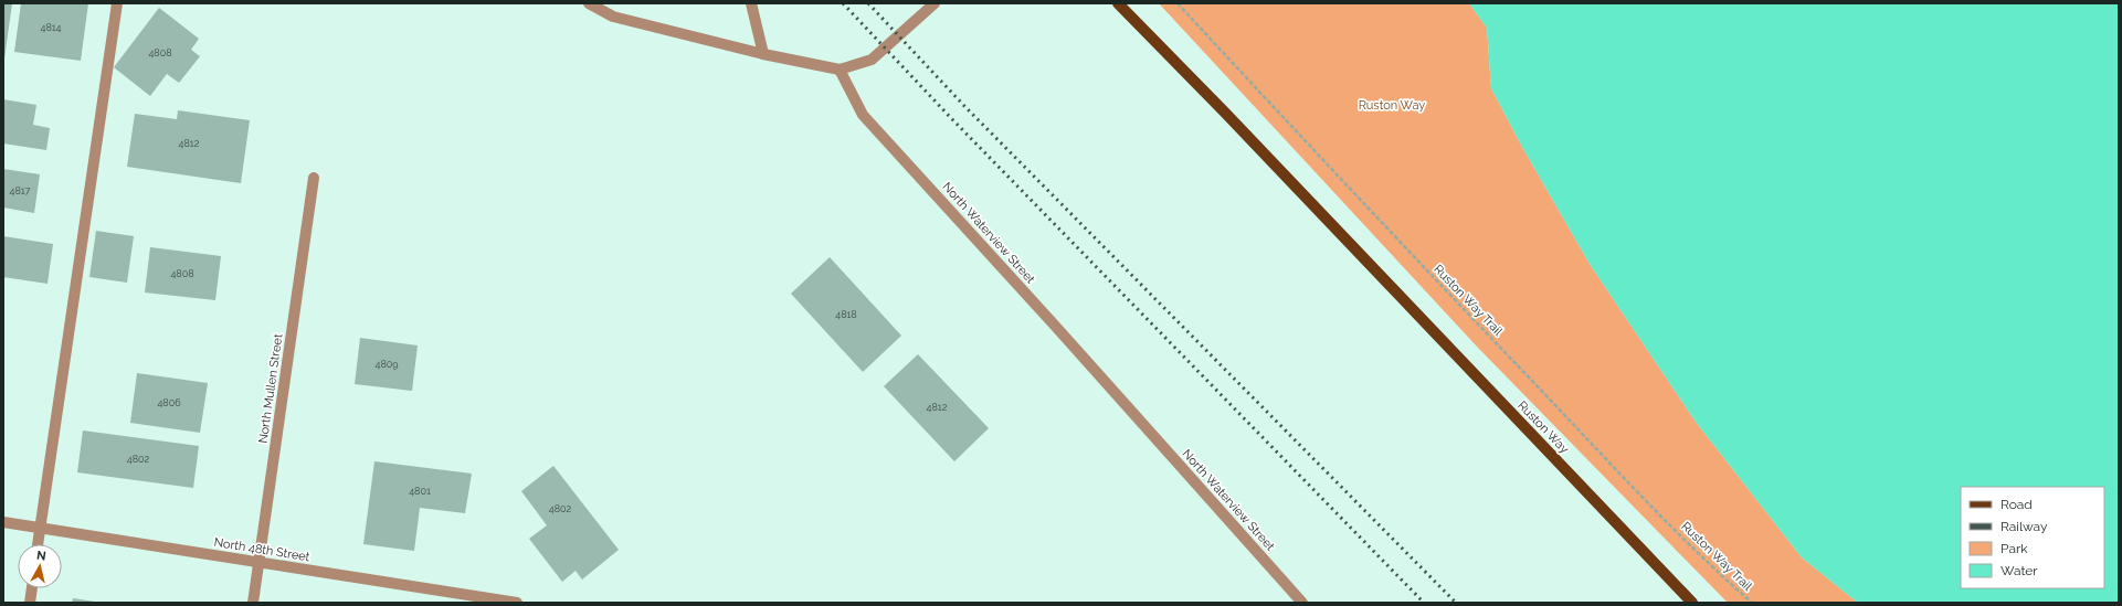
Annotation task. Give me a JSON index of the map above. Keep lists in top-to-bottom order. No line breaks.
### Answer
{"streets":{"main road":["Ruston Way"],"street":["North Waterview Street","North Mullen Street","North 48th Street"],"path":["Ruston Way Trail"]},"crossings":[["North Mullen Street","North 48th Street"]],"parks":["Ruston Way"],"house_numbers":["4814","4808","4812","4817","4808","4818","4809","4806","4812","4802","4801","4802"],"legend":["Road","Railway","Park","Water"],"north":"top"}
